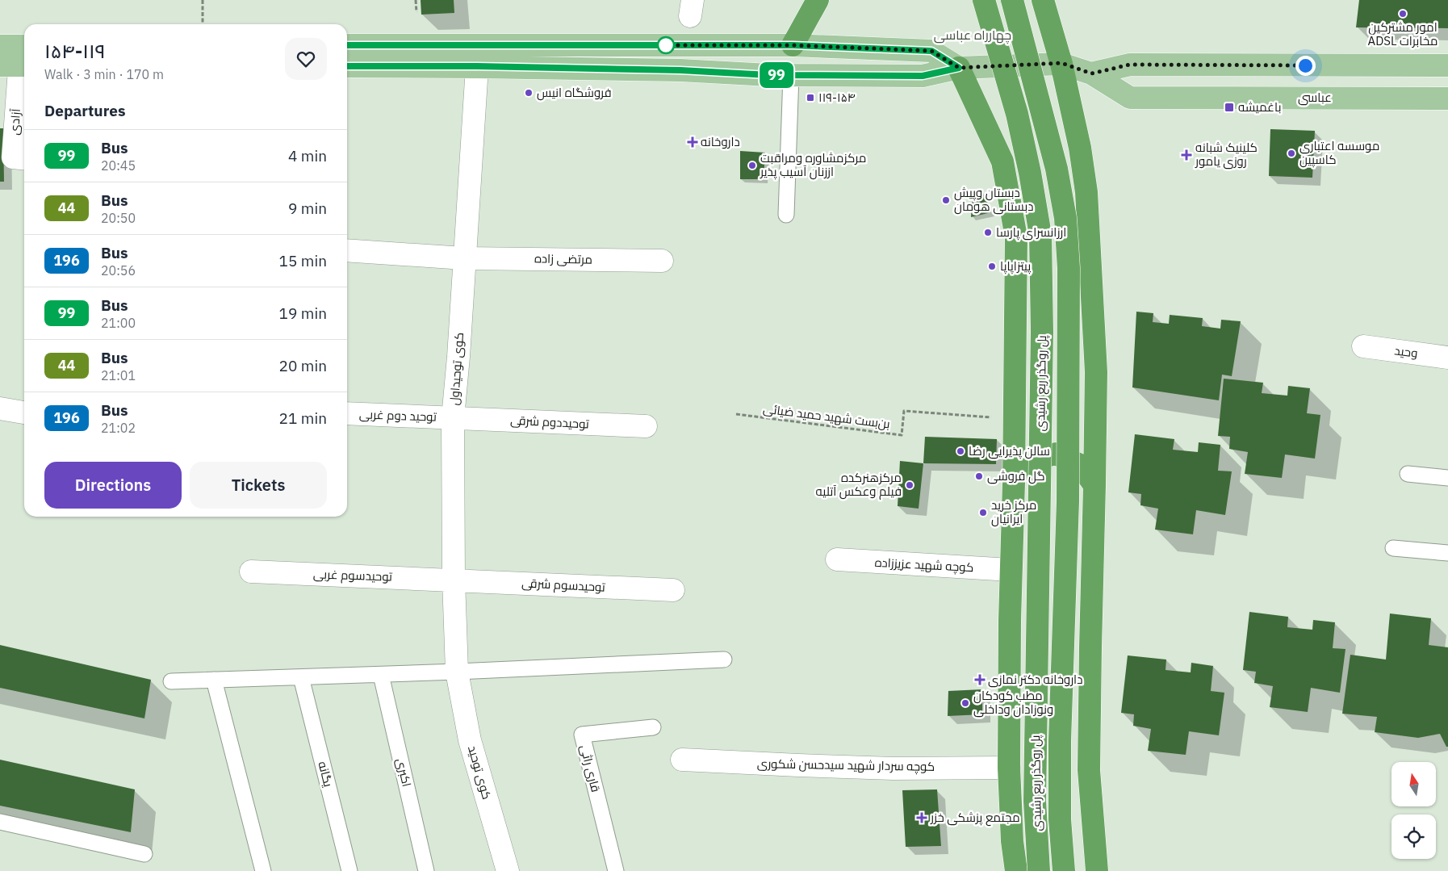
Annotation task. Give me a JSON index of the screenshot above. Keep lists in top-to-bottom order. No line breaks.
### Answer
{"streets":{"highway":["پل روگذر ربع رشیدی"],"main road":["عباسى"],"street":["آزادی","مرتضی زاده","وحید","کوی توحیداول","توحید دوم غربی","توحیددوم شرقی","کوچه شهید عزیززاده","توحیدسوم غربی","توحیدسوم شرقی","کوچه سردار شهید سیدحسن شکوری","کوی توحید"],"lane":["قاری راثی","اکبری","یگانه"],"path":["بن‌بست شهید حمید ضیائی"]},"crossings":[["عباسى","کوی توحیداول"],["مرتضی زاده","کوی توحیداول"],["کوی توحیداول","توحید دوم غربی"],["کوی توحیداول","توحیددوم شرقی"],["کوی توحیداول","توحیدسوم غربی"],["کوی توحیداول","توحیدسوم شرقی"],["کوی توحیداول","کوی توحید"],["توحید دوم غربی","توحیددوم شرقی"],["توحیدسوم غربی","توحیدسوم شرقی"]],"districts":["چهارراه عباسی"],"places":{"other":["امور مشترکین ADSL مخابرات","فروشگاه انیس","موسسه اعتباری کاسپین","مرکزمشاوره ومراقبت اززنان آسیب پذیر","دبستان وپیش دبستانی هومان","ارزانسرای پارسا","پیتزاپاپا","سالن پذیرایی رضا","گل فروشی","مرکزهنرکده فیلم وعکس آتلیه","مرکز خرید ایرانیان","مطب کودکان ونوزادان وداخلی"],"transit":["۱۱۹-۱۵۴","باغمیشه"],"health":["داروخانه","کلینیک شبانه روزی یامور","داروخانه دکتر نمازی","مجتمع پزشکی خزر"]},"lines":["bus line 99"],"north":"top","page":{"on_map":"99","heading":[["۱۵۴-۱۱۹","Walk · 3 min · 170 m"],"Departures"],"list":[{"mark":"99","name":"Bus","note":"20:45","value":"4 min"},{"mark":"44","name":"Bus","note":"20:50","value":"9 min"},{"mark":"196","name":"Bus","note":"20:56","value":"15 min"},{"mark":"99","name":"Bus","note":"21:00","value":"19 min"},{"mark":"44","name":"Bus","note":"21:01","value":"20 min"},{"mark":"196","name":"Bus","note":"21:02","value":"21 min"}],"buttons":["Directions","Tickets"]}}
